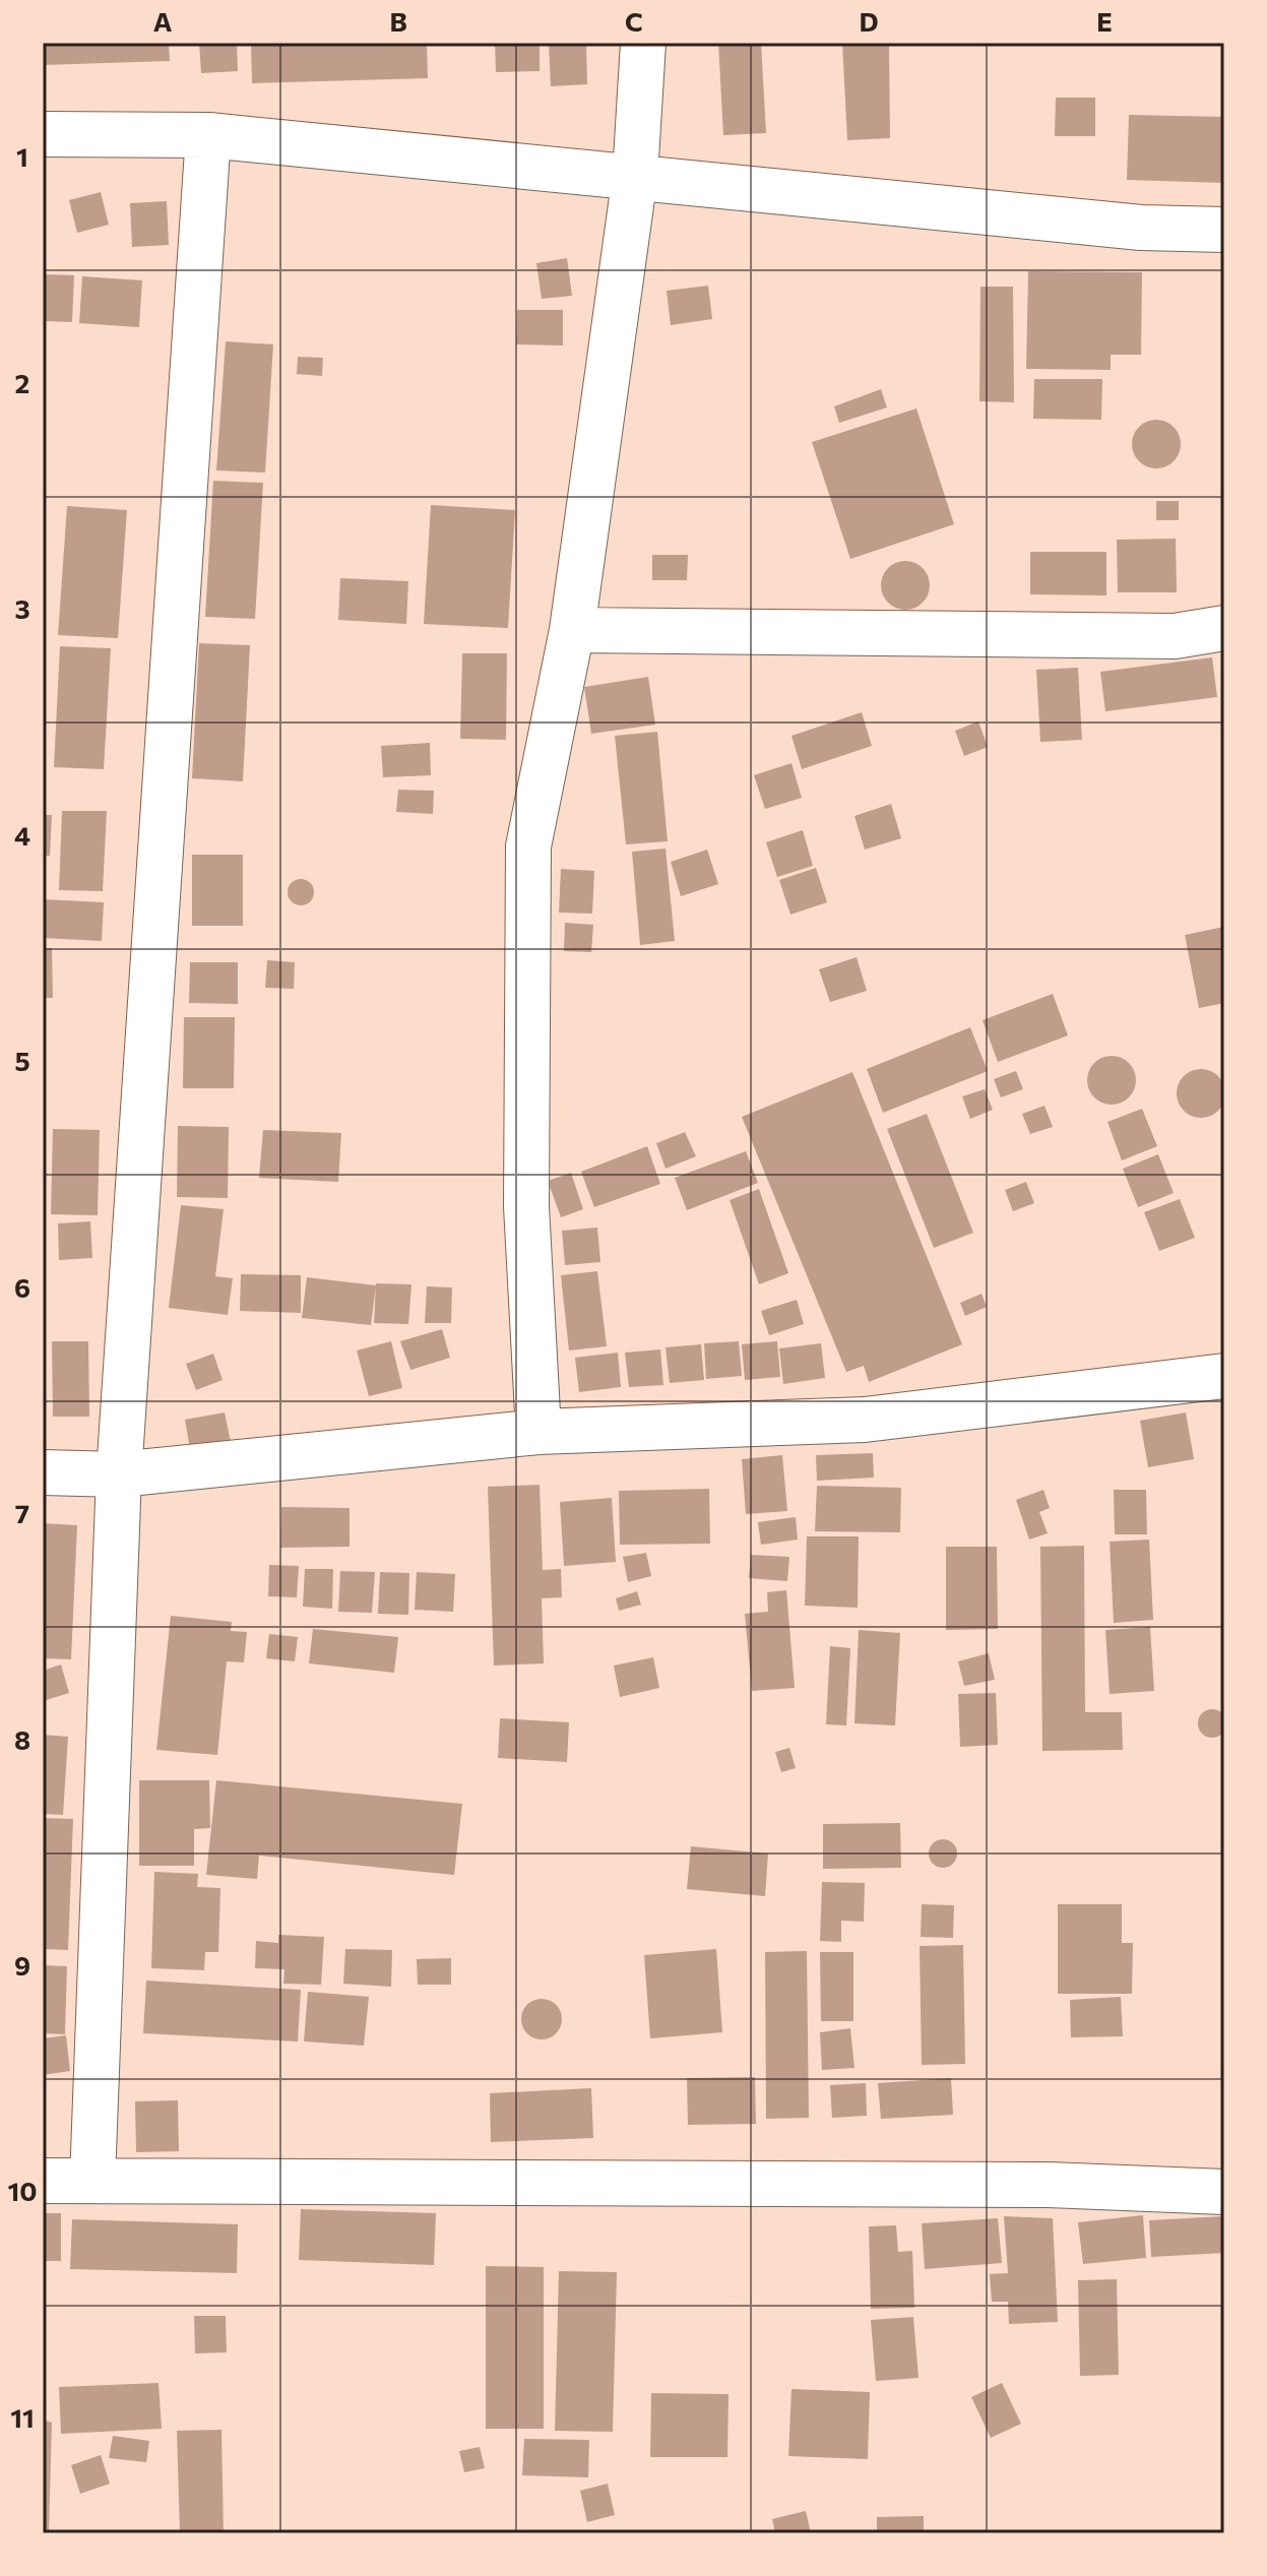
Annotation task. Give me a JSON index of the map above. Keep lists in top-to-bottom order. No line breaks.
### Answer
{"grid":{"columns":["A","B","C","D","E"],"rows":["1","2","3","4","5","6","7","8","9","10","11"]}}
